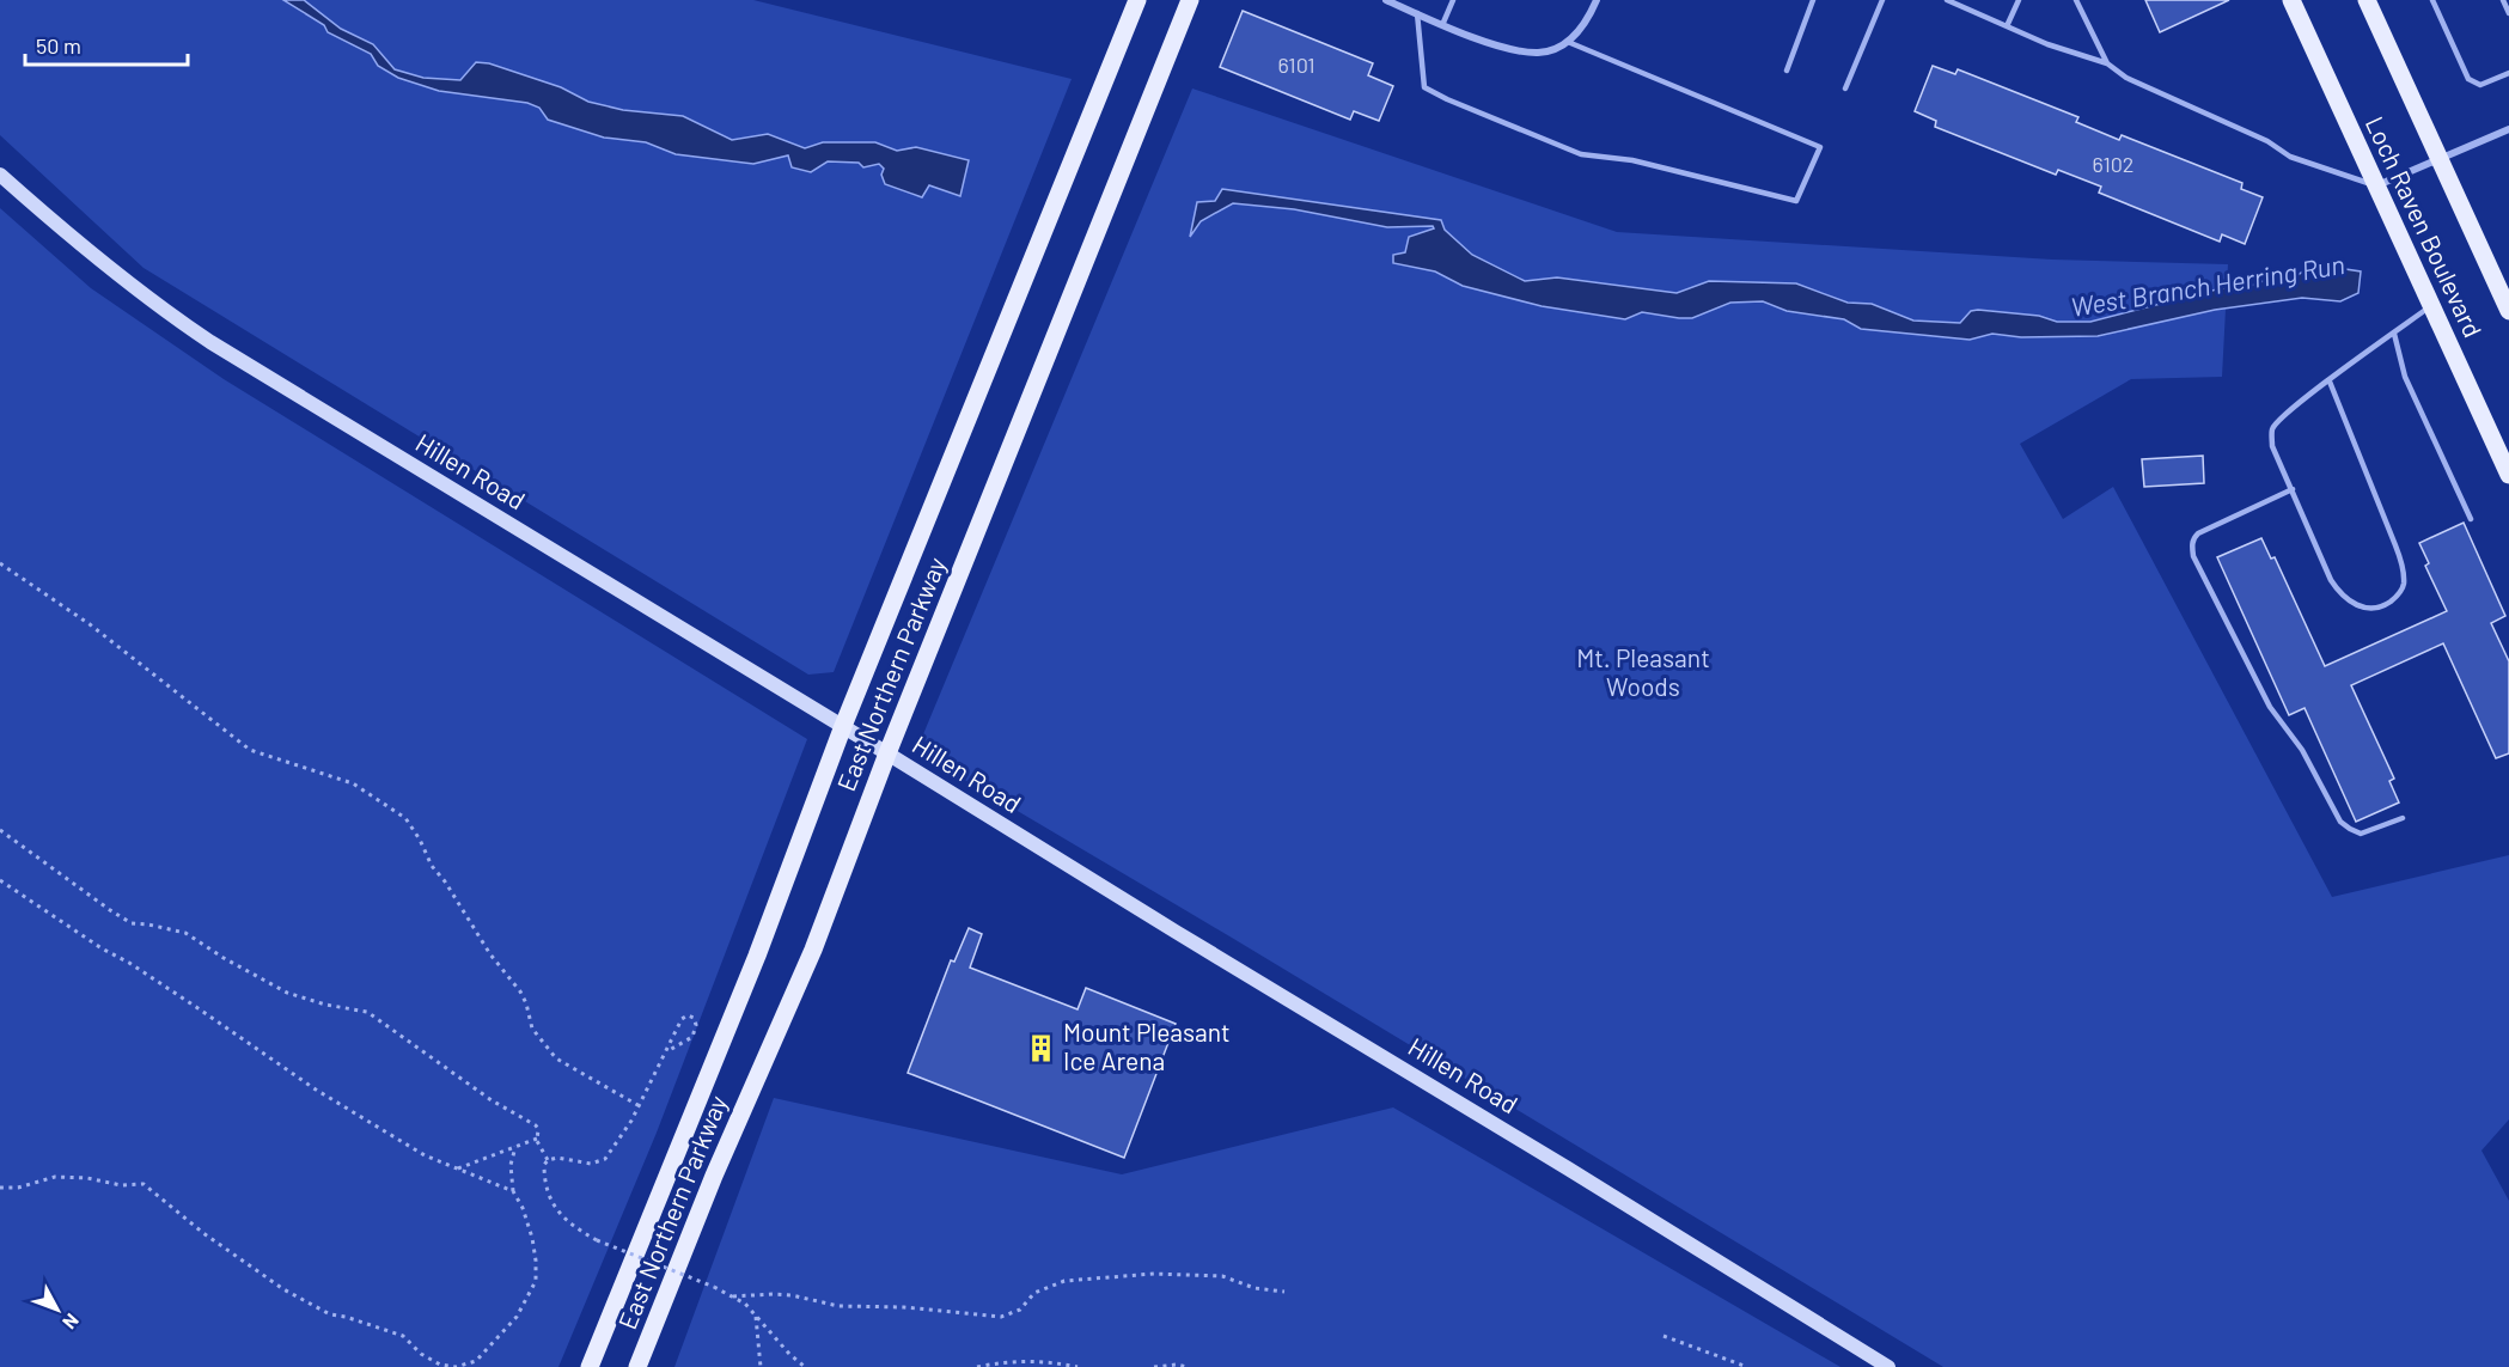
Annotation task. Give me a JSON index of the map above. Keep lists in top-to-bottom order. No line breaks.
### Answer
{"streets":{"main road":["Loch Raven Boulevard","East Northern Parkway"],"street":["Hillen Road"]},"crossings":[["Hillen Road","East Northern Parkway"]],"water":["West Branch Herring Run"],"parks":["Mt. Pleasant Woods"],"places":{"building":["Mount Pleasant Ice Arena"]},"house_numbers":["6101","6102"],"scale_bar":"50 m","north":"bottom right"}
